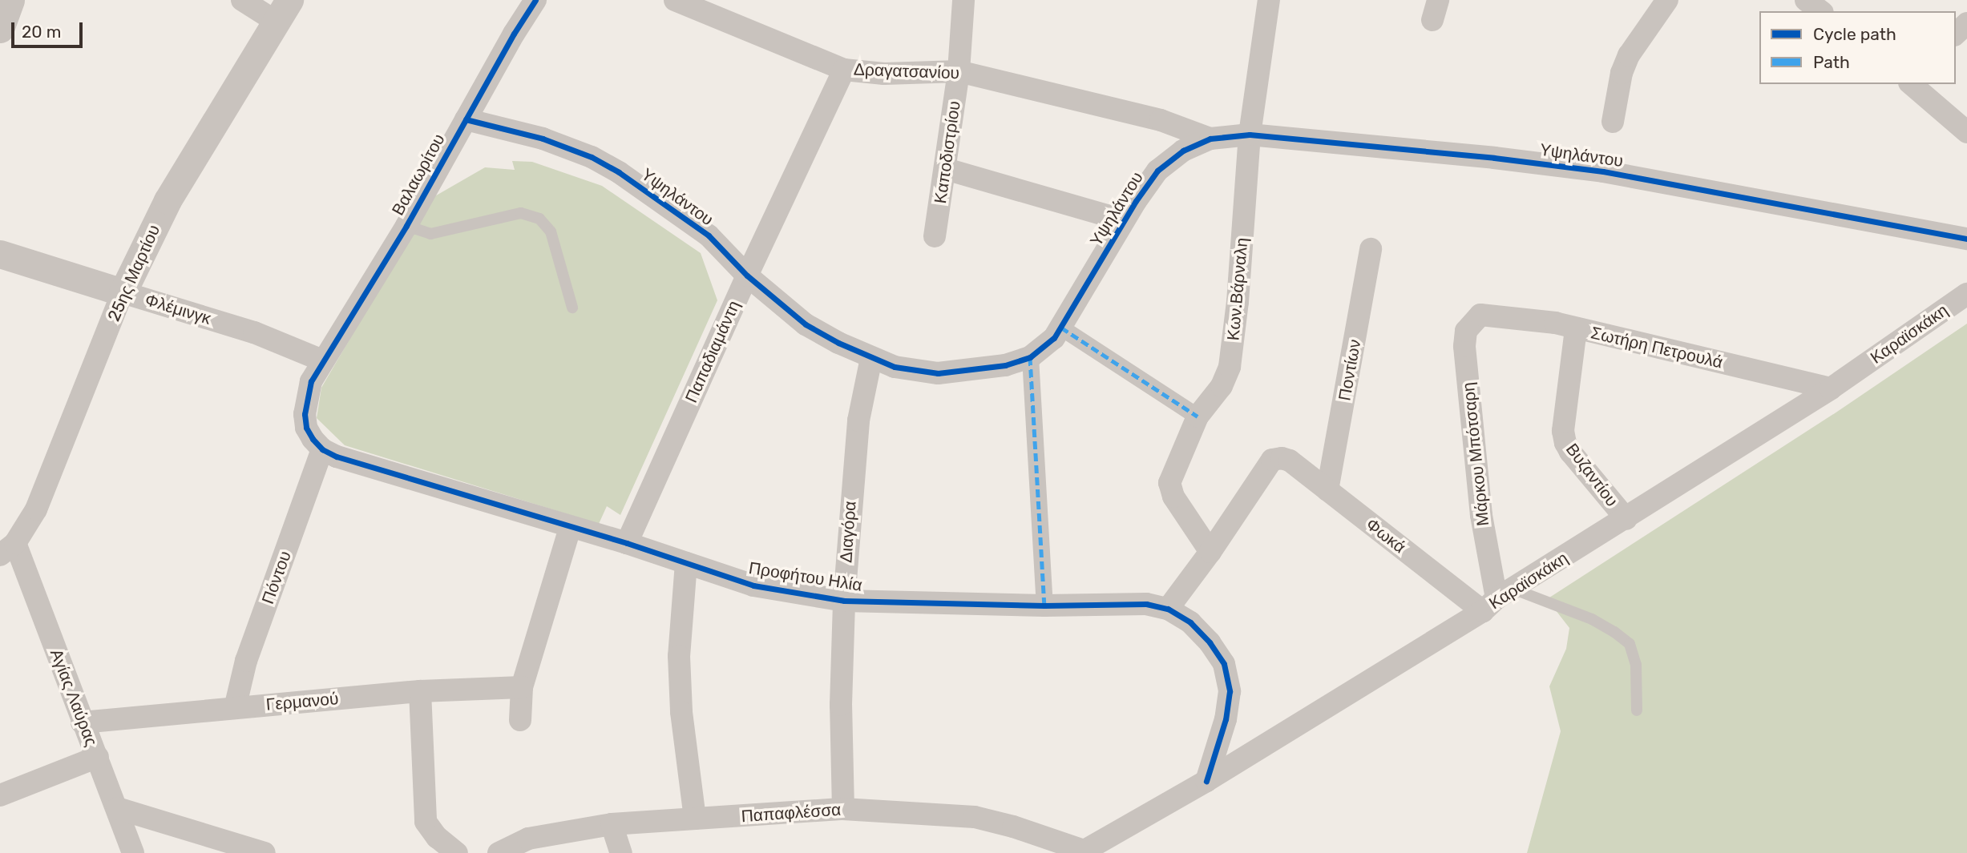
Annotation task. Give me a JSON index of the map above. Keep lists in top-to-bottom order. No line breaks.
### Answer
{"streets":{"street":["Δραγατσανίου","Καποδιστρίου","Υψηλάντου","Βαλαωρίτου","25ης Μαρτίου","Κων.Βάρναλη","Φλέμινγκ","Καραϊσκάκη","Σωτήρη Πετρουλά","Παπαδιαμάντη","Ποντίων","Μάρκου Μπότσαρη","Βυζαντίου","Διαγόρα","Φωκά","Προφήτου Ηλία","Πόντου","Αγίας Λαύρας","Γερμανού","Παπαφλέσσα"]},"crossings":[["Δραγατσανίου","Καποδιστρίου"],["Δραγατσανίου","Υψηλάντου"],["Δραγατσανίου","Παπαδιαμάντη"],["Υψηλάντου","Βαλαωρίτου"],["Υψηλάντου","Κων.Βάρναλη"],["Υψηλάντου","Παπαδιαμάντη"],["Υψηλάντου","Διαγόρα"],["Βαλαωρίτου","Φλέμινγκ"],["25ης Μαρτίου","Φλέμινγκ"],["25ης Μαρτίου","Αγίας Λαύρας"],["Κων.Βάρναλη","Φωκά"],["Καραϊσκάκη","Σωτήρη Πετρουλά"],["Καραϊσκάκη","Μάρκου Μπότσαρη"],["Καραϊσκάκη","Βυζαντίου"],["Καραϊσκάκη","Φωκά"],["Καραϊσκάκη","Προφήτου Ηλία"],["Καραϊσκάκη","Παπαφλέσσα"],["Σωτήρη Πετρουλά","Μάρκου Μπότσαρη"],["Σωτήρη Πετρουλά","Βυζαντίου"],["Παπαδιαμάντη","Προφήτου Ηλία"],["Ποντίων","Φωκά"],["Μάρκου Μπότσαρη","Φωκά"],["Διαγόρα","Προφήτου Ηλία"],["Διαγόρα","Παπαφλέσσα"],["Προφήτου Ηλία","Πόντου"],["Πόντου","Γερμανού"],["Αγίας Λαύρας","Γερμανού"]],"legend":["Cycle path","Path"],"scale_bar":"20 m"}
